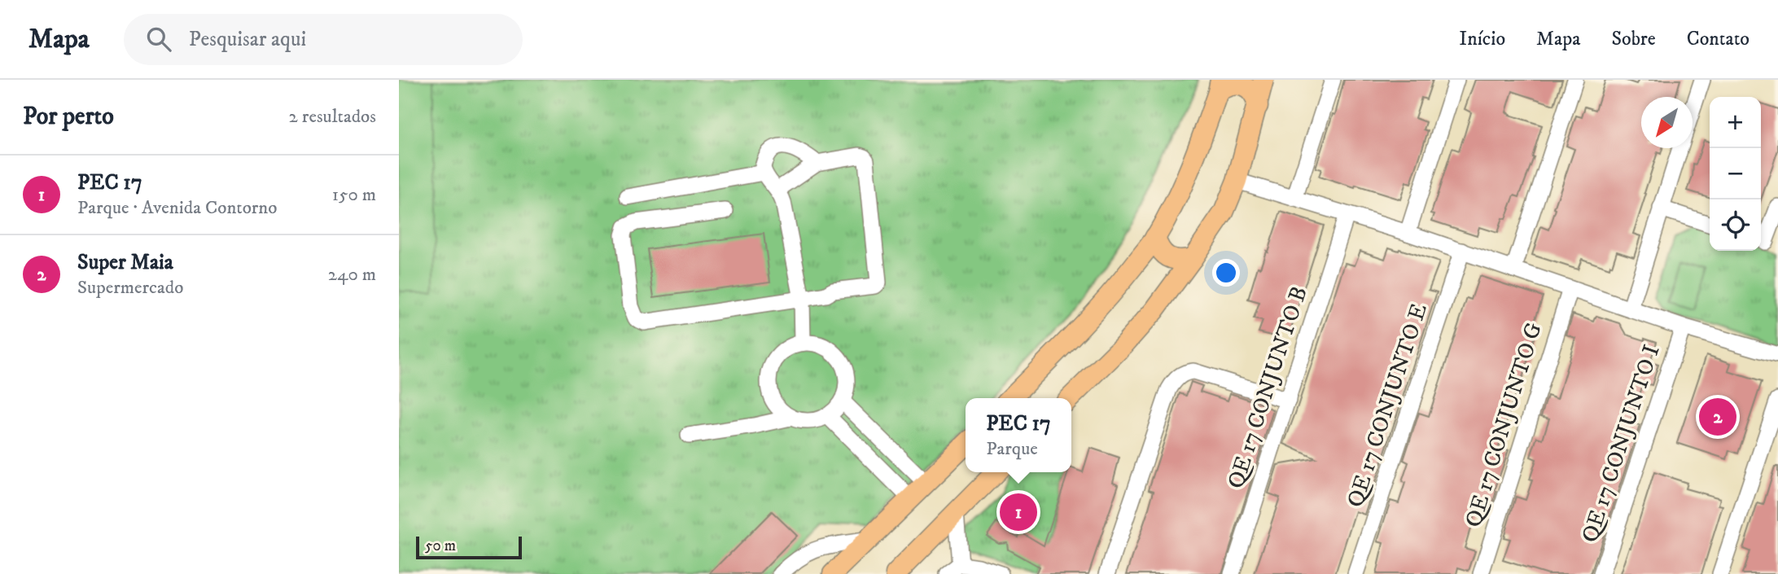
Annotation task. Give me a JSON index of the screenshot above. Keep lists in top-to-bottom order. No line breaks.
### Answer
{"streets":{"street":["QE 17 CONJUNTO B","QE 17 CONJUNTO E","QE 17 CONJUNTO G","QE 17 CONJUNTO I"]},"scale_bar":"50 m","north":"bottom left","page":{"header":"Mapa","search":"Pesquisar aqui","nav":["Início","Mapa","Sobre","Contato"],"heading":["Por perto","2 resultados"],"map_buttons":["+","−"],"list":[{"mark":"1","name":"PEC 17","note":"Parque · Avenida Contorno","value":"150 m"},{"mark":"2","name":"Super Maia","note":"Supermercado","value":"240 m"}],"pins":["2","1"],"popup":["PEC 17","Parque"],"scale":"50 m"}}
